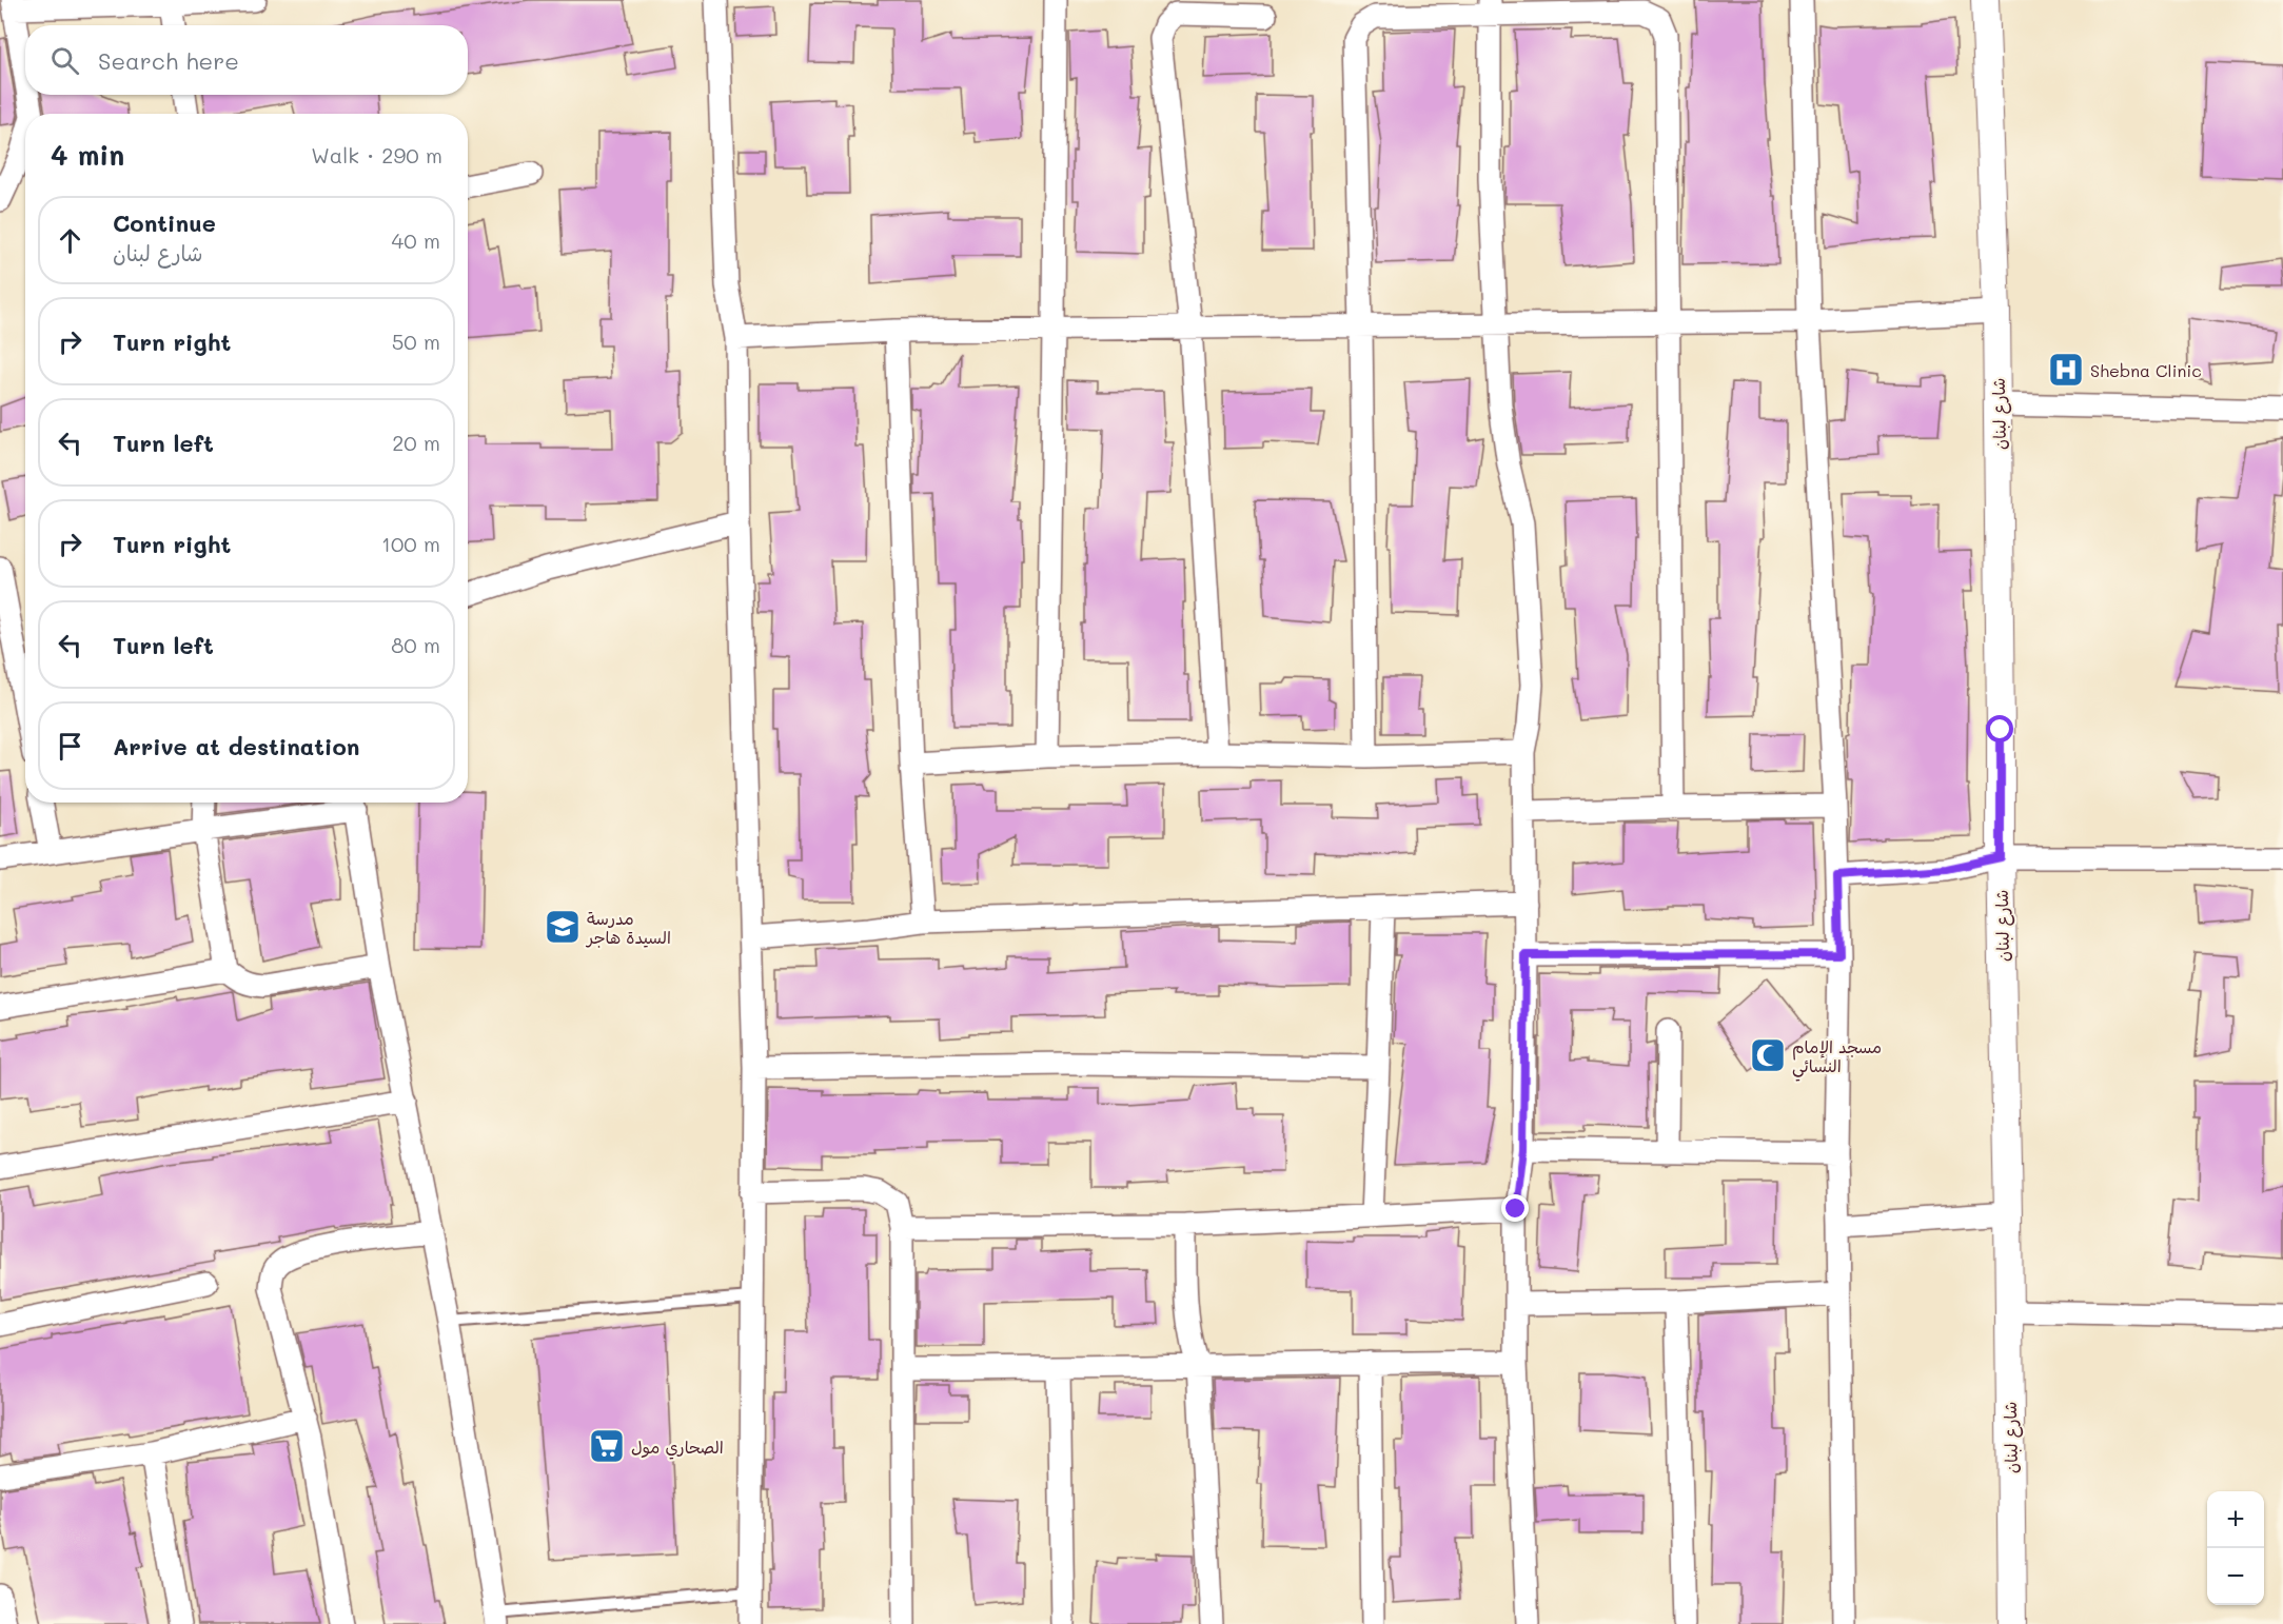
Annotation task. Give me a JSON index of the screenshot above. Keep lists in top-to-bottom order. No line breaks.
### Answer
{"streets":{"street":["شارع لبنان"]},"places":{"hospital":["Shebna Clinic"],"school or university":["مدرسة السيدة هاجر"],"mosque":["مسجد الإمام النسائي"],"supermarket":["الصحاري مول"]},"page":{"search":"Search here","heading":["4 min","Walk · 290 m"],"list":[["Continue","شارع لبنان","40 m"],["Turn right","50 m"],["Turn left","20 m"],["Turn right","100 m"],["Turn left","80 m"],"Arrive at destination"],"map_buttons":["+","−"]}}
